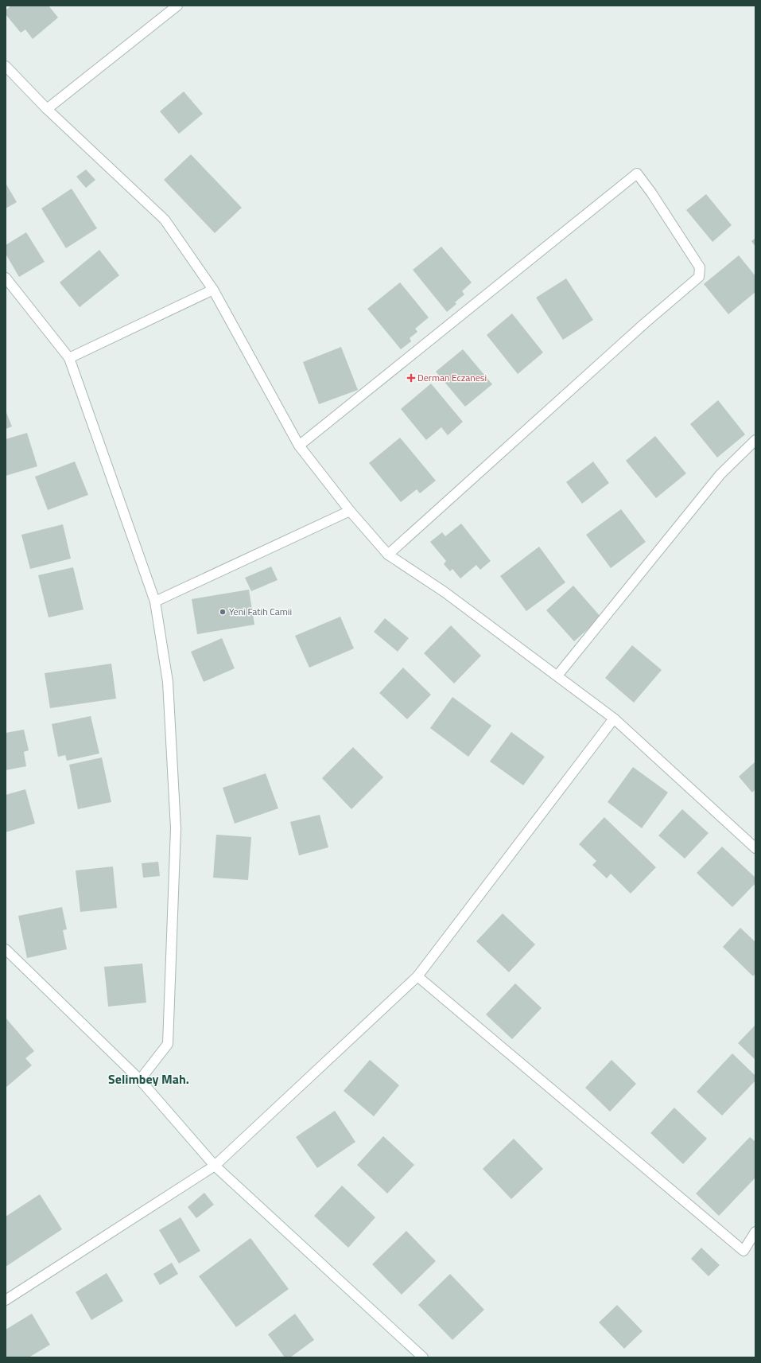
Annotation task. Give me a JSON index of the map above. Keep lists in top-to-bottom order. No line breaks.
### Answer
{"districts":["Selimbey Mah."],"places":{"health":["Derman Eczanesi"],"other":["Yeni Fatih Camii"]}}
